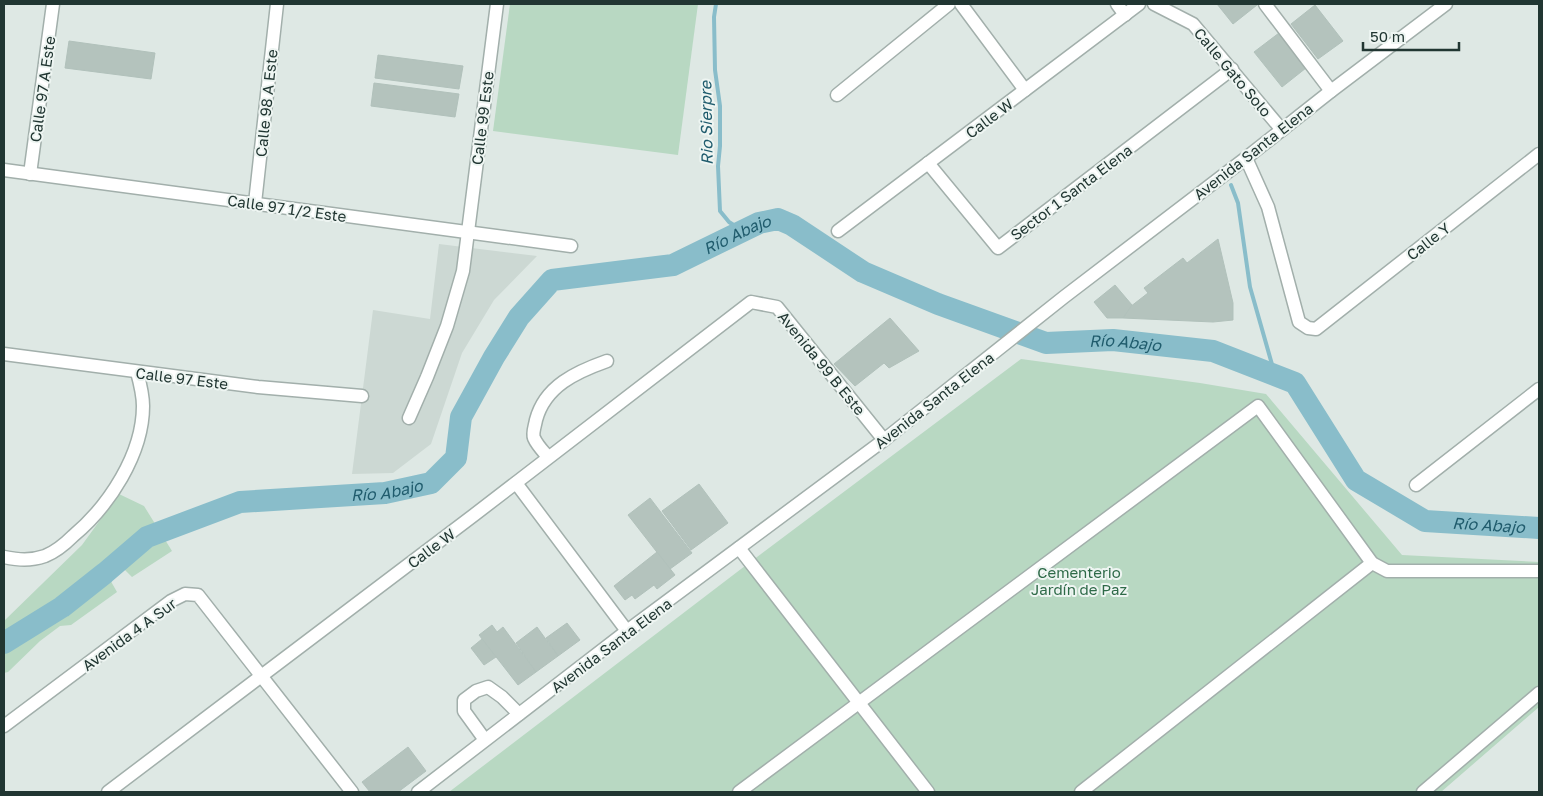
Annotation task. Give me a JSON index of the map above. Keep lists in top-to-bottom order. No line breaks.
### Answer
{"streets":{"street":["Calle Gato Solo","Calle 97 A Este","Calle 98 A Este","Calle 99 Este","Calle W","Avenida Santa Elena","Sector 1 Santa Elena","Calle 97 1/2 Este","Calle Y","Avenida 99 B Este","Calle 97 Este","Avenida 4 A Sur"]},"crossings":[["Calle Gato Solo","Avenida Santa Elena"],["Calle Gato Solo","Sector 1 Santa Elena"],["Calle 97 A Este","Calle 97 1/2 Este"],["Calle 98 A Este","Calle 97 1/2 Este"],["Calle 99 Este","Calle 97 1/2 Este"],["Calle W","Sector 1 Santa Elena"],["Calle W","Avenida 99 B Este"],["Calle W","Avenida 4 A Sur"],["Avenida Santa Elena","Calle Y"],["Avenida Santa Elena","Avenida 99 B Este"]],"water":["Rio Sierpre","Río Abajo"],"parks":["Cementerio Jardín de Paz"],"scale_bar":"50 m"}
